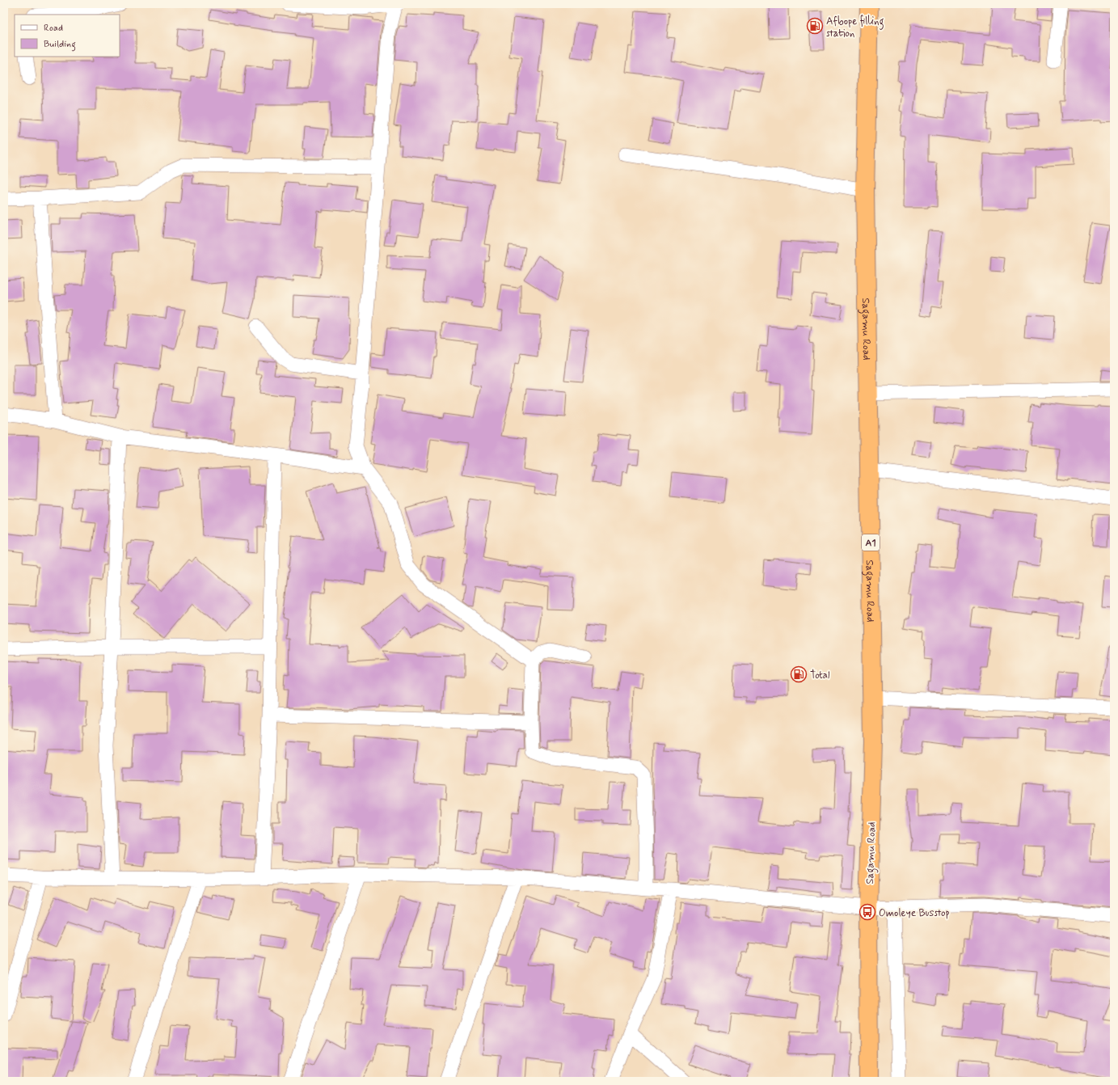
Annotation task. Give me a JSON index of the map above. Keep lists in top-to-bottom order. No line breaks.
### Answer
{"streets":{"highway":["Sagamu Road","A1"]},"places":{"fuel station":["Afbope filling station","Total"],"bus stop":["Omoleye Busstop"]},"legend":["Road","Building"]}
